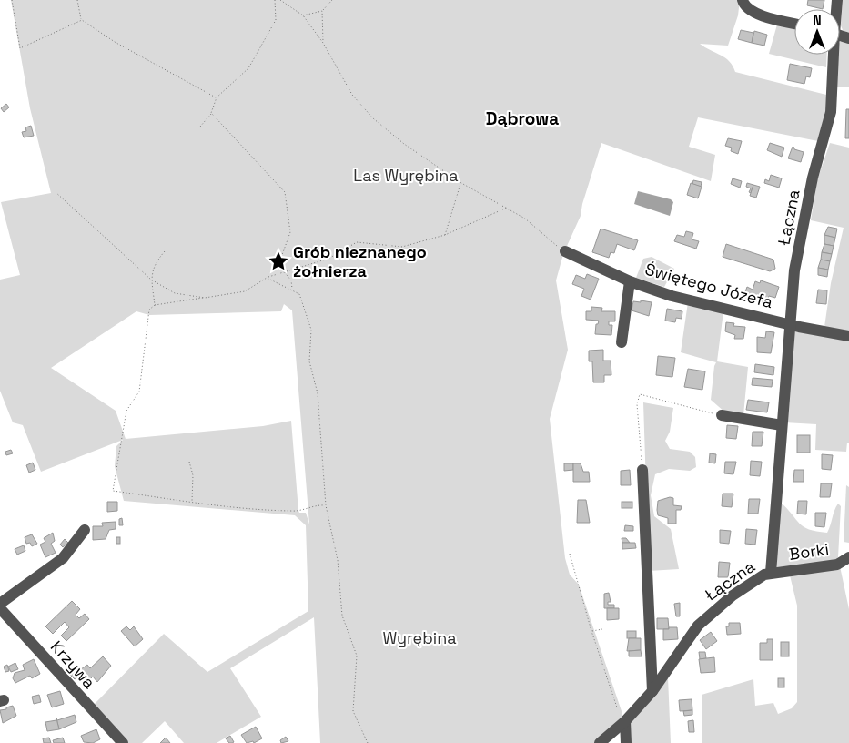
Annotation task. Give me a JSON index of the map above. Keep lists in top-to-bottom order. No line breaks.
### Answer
{"streets":{"street":["Łączna","Świętego Józefa","Borki","Krzywa"]},"crossings":[["Łączna","Świętego Józefa"],["Łączna","Borki"]],"districts":["Dąbrowa"],"parks":["Las Wyrębina","Wyrębina"],"places":{"place":["Grób nieznanego żołnierza"]},"north":"top"}
